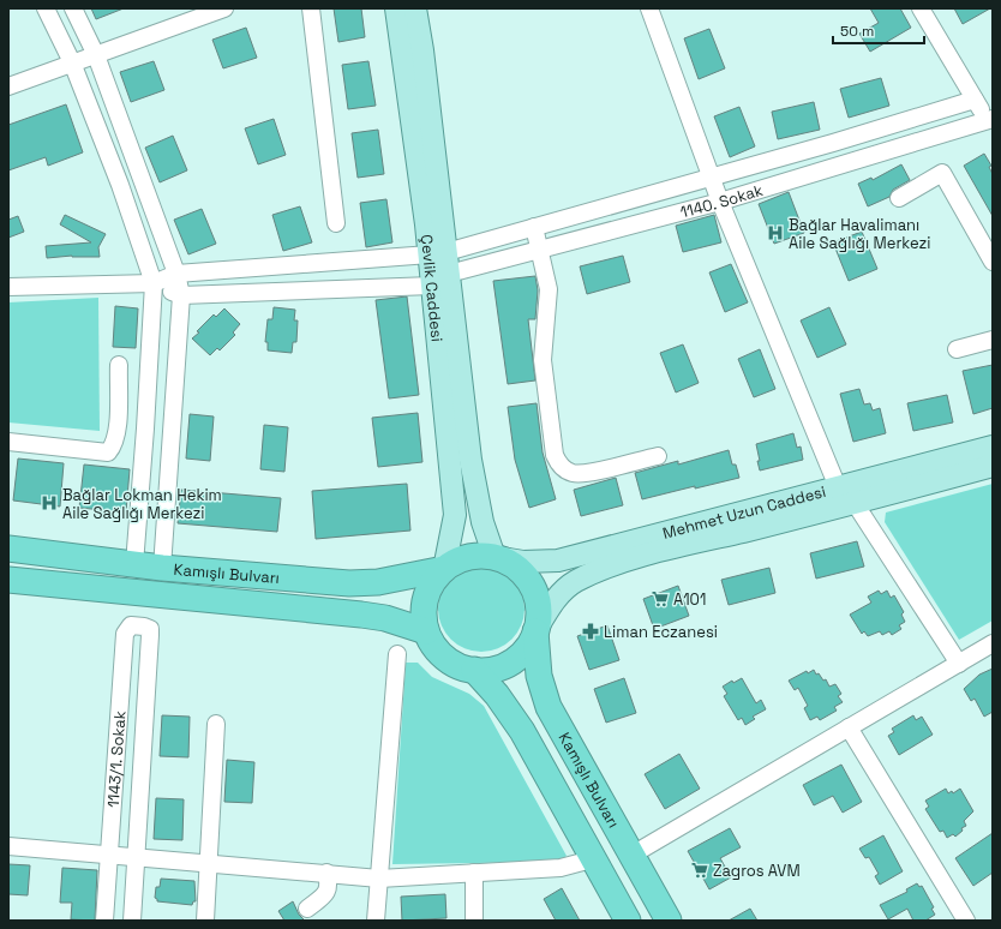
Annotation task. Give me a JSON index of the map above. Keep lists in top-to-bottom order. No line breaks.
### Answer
{"streets":{"highway":["Kamışlı Bulvarı"],"main road":["Çevlik Caddesi","Mehmet Uzun Caddesi"],"street":["1140. Sokak","1143/1. Sokak"]},"crossings":[["1140. Sokak","Çevlik Caddesi"],["Çevlik Caddesi","Mehmet Uzun Caddesi"],["Çevlik Caddesi","Kamışlı Bulvarı"],["Mehmet Uzun Caddesi","Kamışlı Bulvarı"]],"places":{"hospital":["Bağlar Havalimanı Aile Sağlığı Merkezi","Bağlar Lokman Hekim Aile Sağlığı Merkezi"],"supermarket":["A101","Zagros AVM"],"pharmacy":["Liman Eczanesi"]},"scale_bar":"50 m"}
